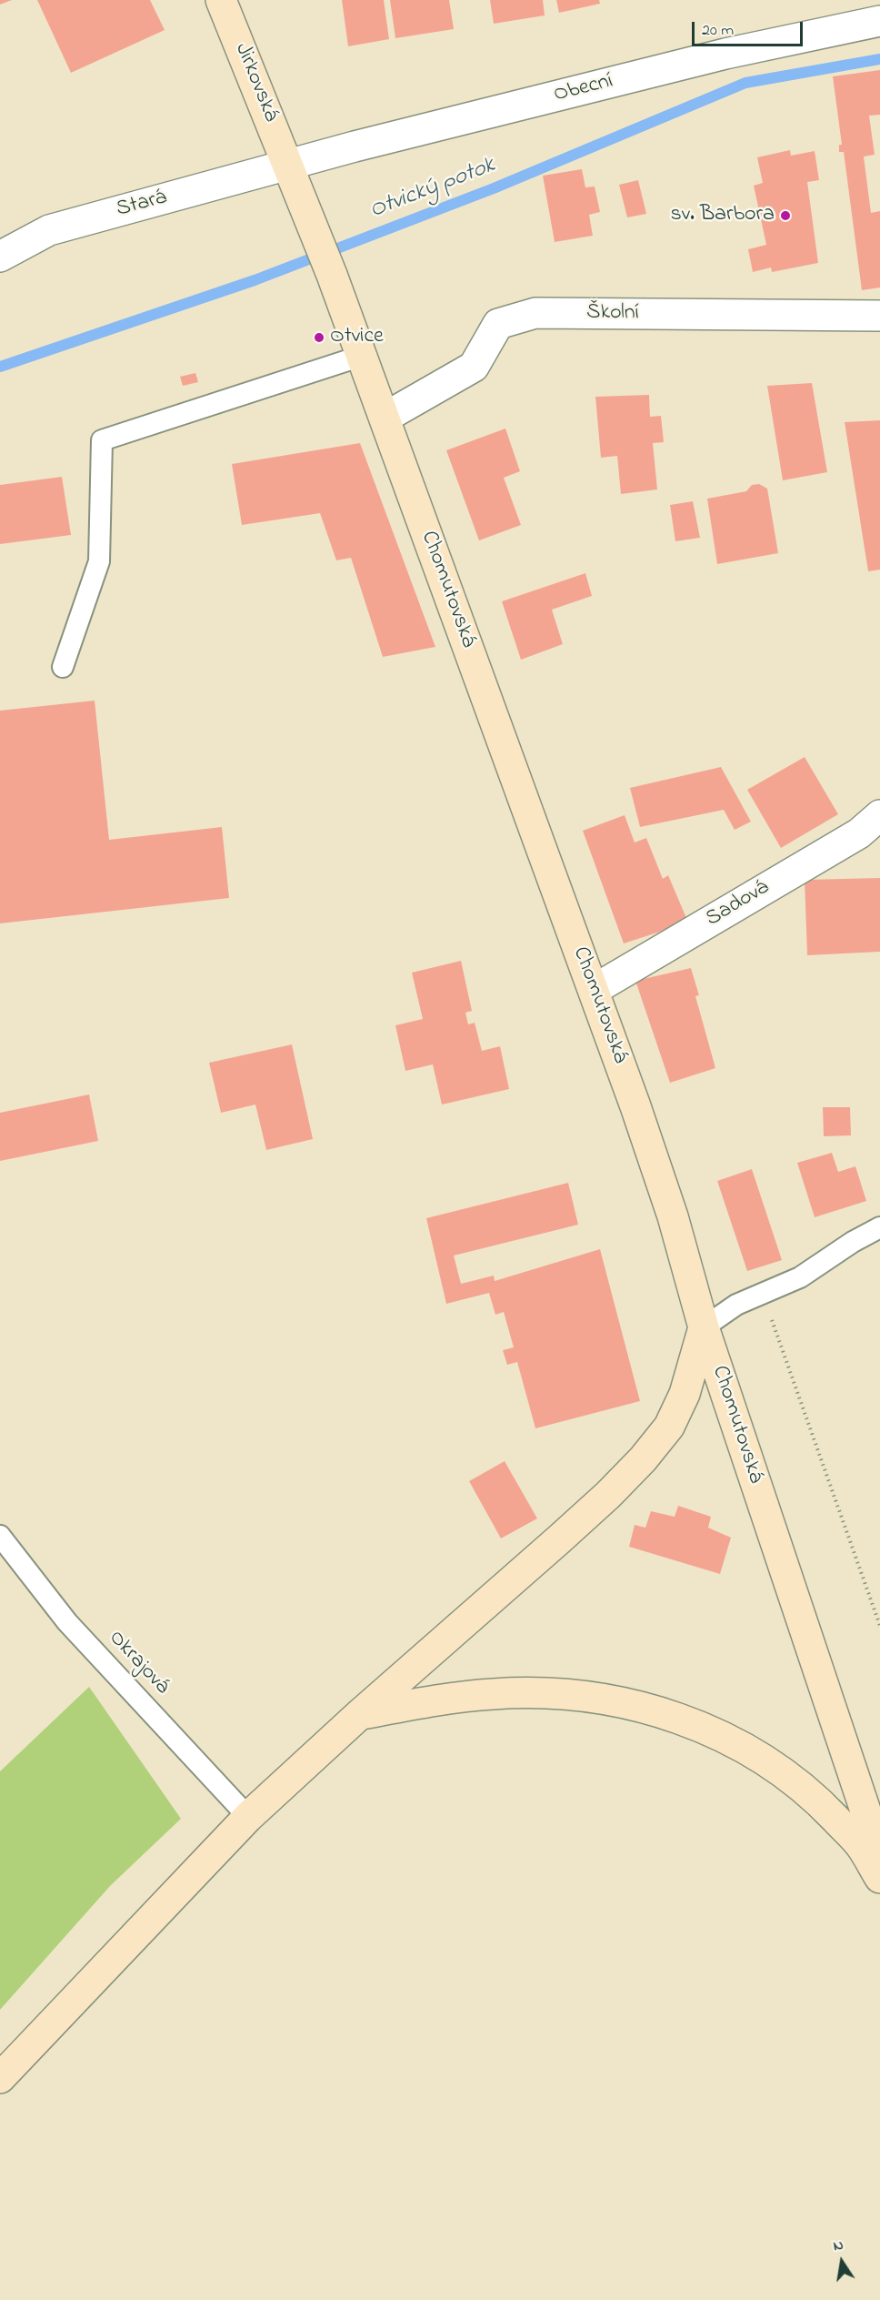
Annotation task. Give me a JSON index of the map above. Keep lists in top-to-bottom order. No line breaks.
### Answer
{"streets":{"main road":["Jirkovská","Chomutovská"],"street":["Obecní","Stará","Školní","Sadová"],"lane":["Okrajová"]},"crossings":[["Jirkovská","Obecní"],["Jirkovská","Stará"],["Jirkovská","Chomutovská"],["Obecní","Stará"],["Obecní","Chomutovská"],["Stará","Chomutovská"],["Školní","Chomutovská"],["Chomutovská","Sadová"]],"water":["Otvický potok"],"places":["sv. Barbora","Otvice"],"scale_bar":"20 m","north":"top"}
